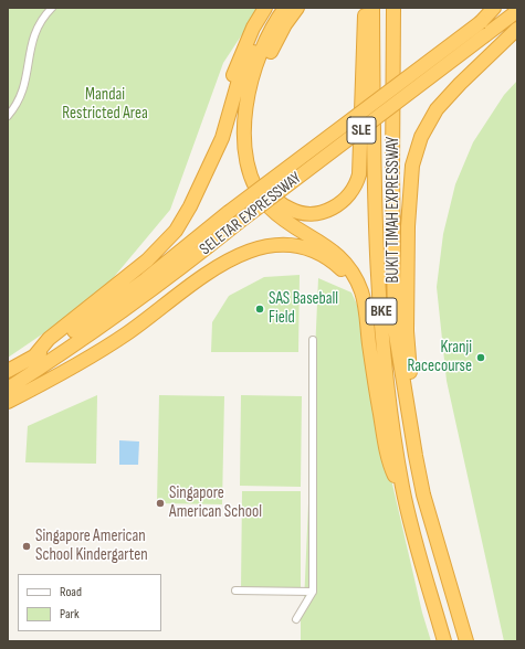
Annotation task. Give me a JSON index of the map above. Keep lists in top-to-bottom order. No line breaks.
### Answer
{"streets":{"highway":["SLE","BUKIT TIMAH EXPRESSWAY","SELETAR EXPRESSWAY","BKE"]},"parks":["Mandai Restricted Area"],"places":["SAS Baseball Field","Kranji Racecourse","Singapore American School","Singapore American School Kindergarten"],"legend":["Road","Park"]}
